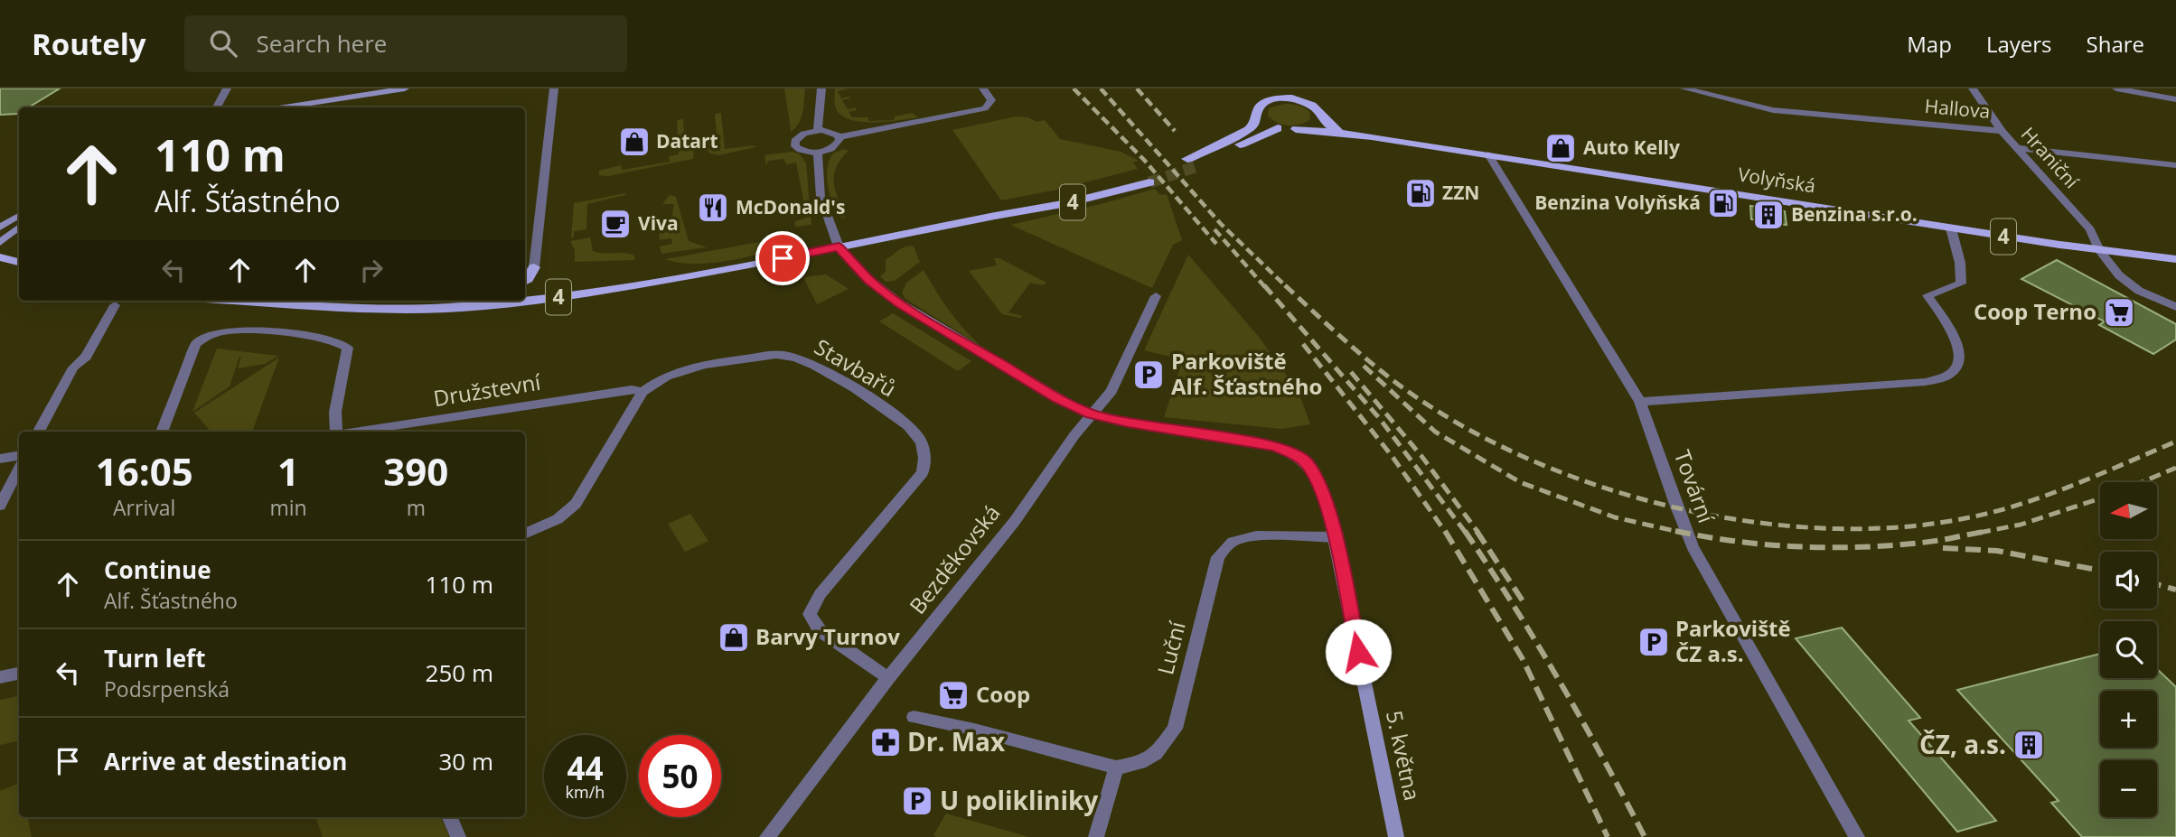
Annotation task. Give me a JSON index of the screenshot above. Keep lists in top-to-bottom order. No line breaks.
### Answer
{"streets":{"main road":["Volyňská","4","5. května"],"street":["Hallova","Hraniční","Stavbařů","Družstevní","Tovární","Bezděkovská","Luční"]},"crossings":[["Hallova","Hraniční"],["Hraniční","Volyňská"],["Volyňská","4"],["Volyňská","Tovární"],["4","5. května"],["Stavbařů","Družstevní"],["Stavbařů","Bezděkovská"],["Bezděkovská","5. května"],["Luční","5. května"]],"places":{"shop":["Datart","Auto Kelly","Barvy Turnov"],"fuel station":["ZZN","Benzina Volyňská"],"restaurant":["McDonald's"],"building":["Benzina s.r.o.","ČZ, a.s."],"cafe":["Viva"],"supermarket":["Coop Terno","Coop"],"parking":["Parkoviště Alf. Šťastného","Parkoviště ČZ a.s.","U polikliniky"],"pharmacy":["Dr. Max"]},"north":"left","page":{"header":"Routely","search":"Search here","nav":["Map","Layers","Share"],"turn":["110 m","Alf. Šťastného"],"eta":["16:05","Arrival","1","min","390","m"],"map_buttons":["+","−"],"list":[{"name":"Continue","note":"Alf. Šťastného","value":"110 m"},{"name":"Turn left","note":"Podsrpenská","value":"250 m"},{"name":"Arrive at destination","value":"30 m"}],"speed":"44 km/h","limit":"50"}}
